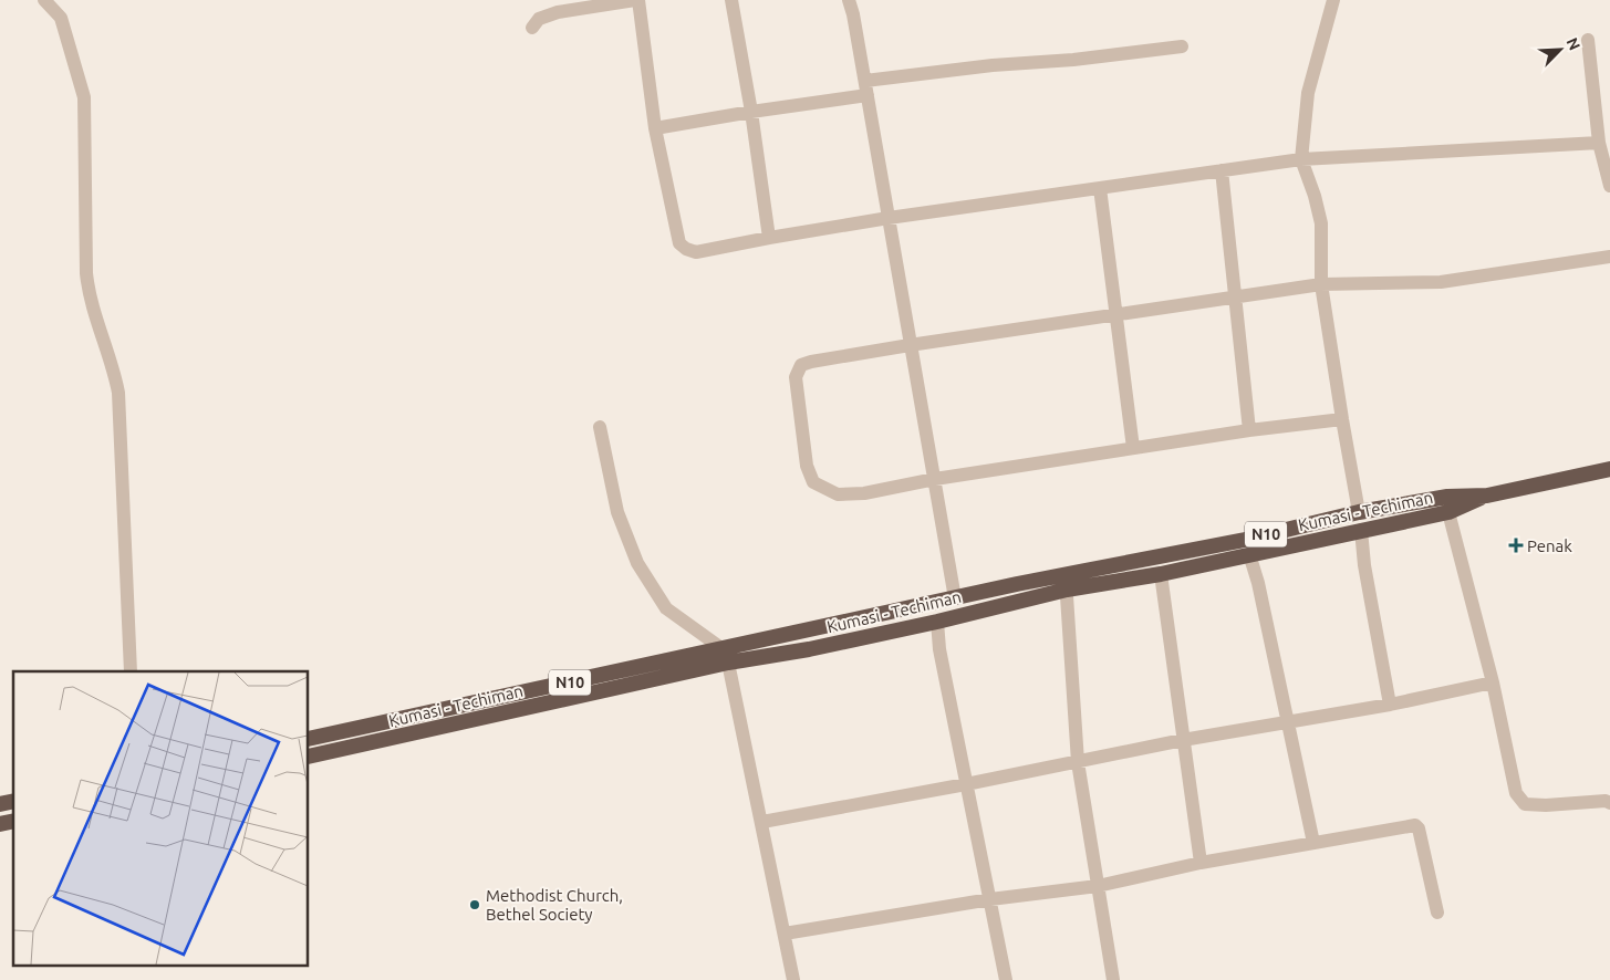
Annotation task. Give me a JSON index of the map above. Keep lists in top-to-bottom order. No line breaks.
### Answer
{"streets":{"highway":["Kumasi - Techiman","N10"]},"places":{"health":["Penak"],"other":["Methodist Church, Bethel Society"]},"north":"top right"}
